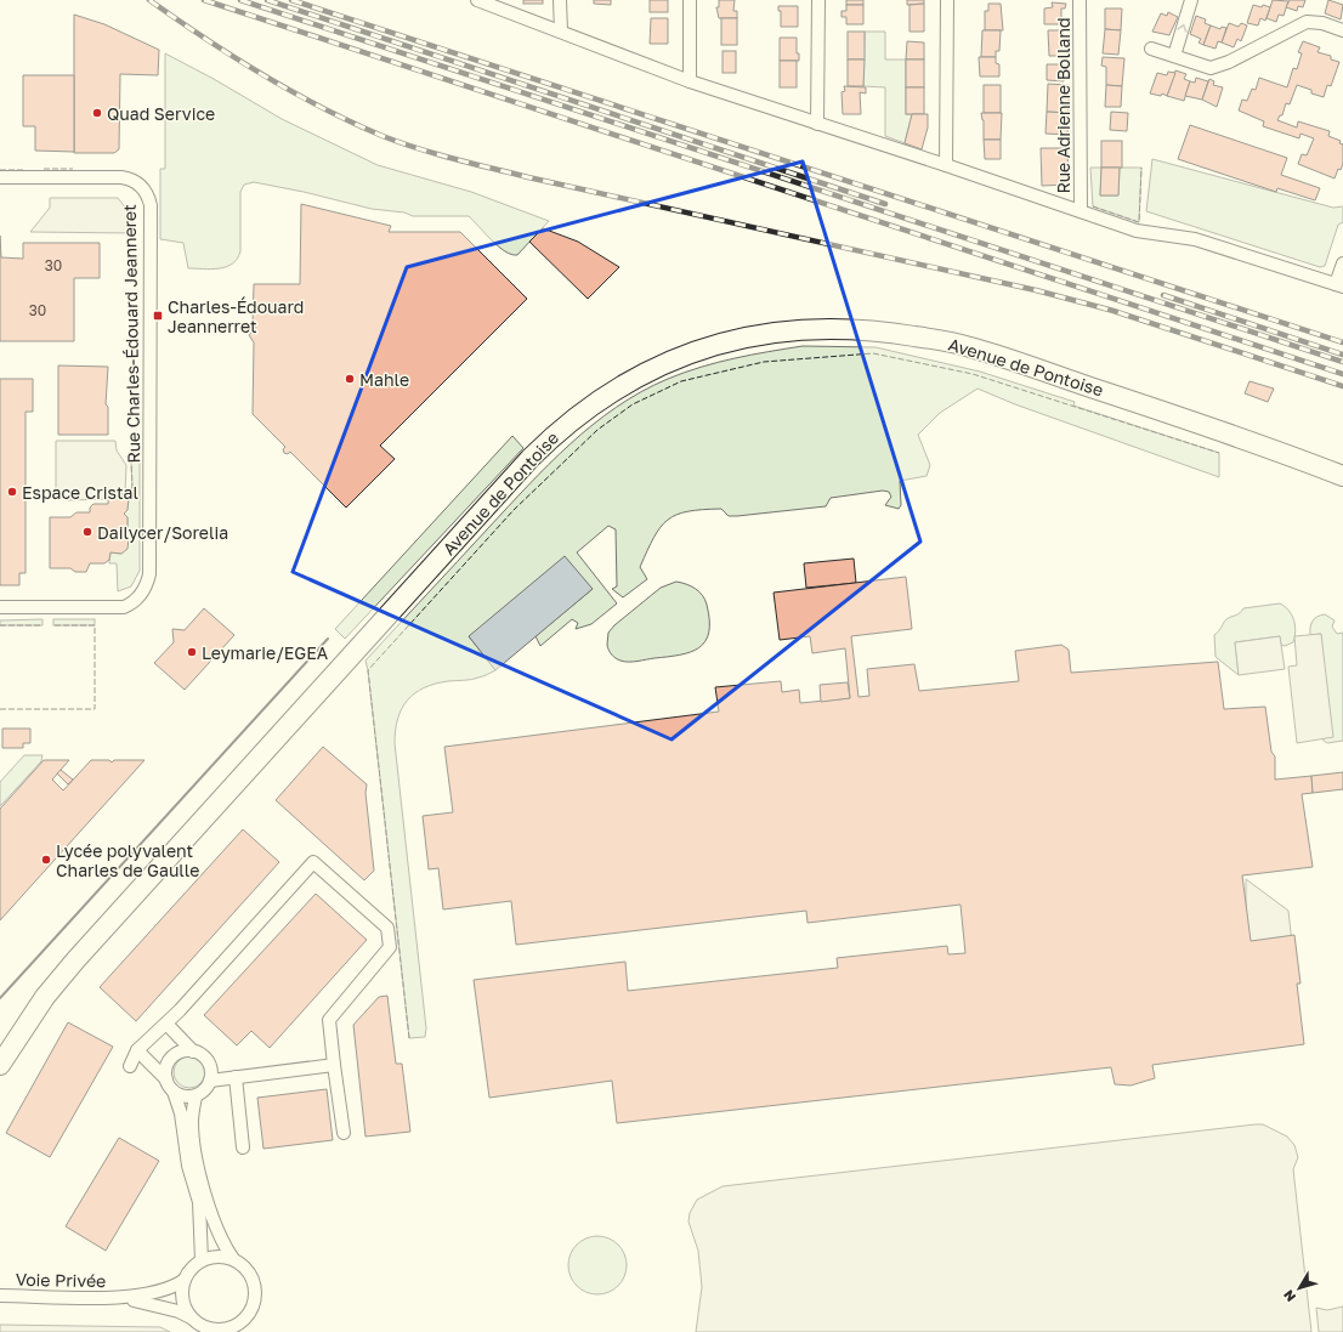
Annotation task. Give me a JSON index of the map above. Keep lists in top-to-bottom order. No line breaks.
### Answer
{"streets":{"main road":["Avenue de Pontoise"],"street":["Rue Adrienne Bolland","Rue Charles-Édouard Jeanneret","Voie Privée"]},"places":{"other":["Quad Service","Mahle","Espace Cristal","Dailycer/Sorelia","Leymarie/EGEA","Lycée polyvalent Charles de Gaulle"],"transit":["Charles-Édouard Jeannerret"]},"house_numbers":["30","30"],"north":"bottom left"}
